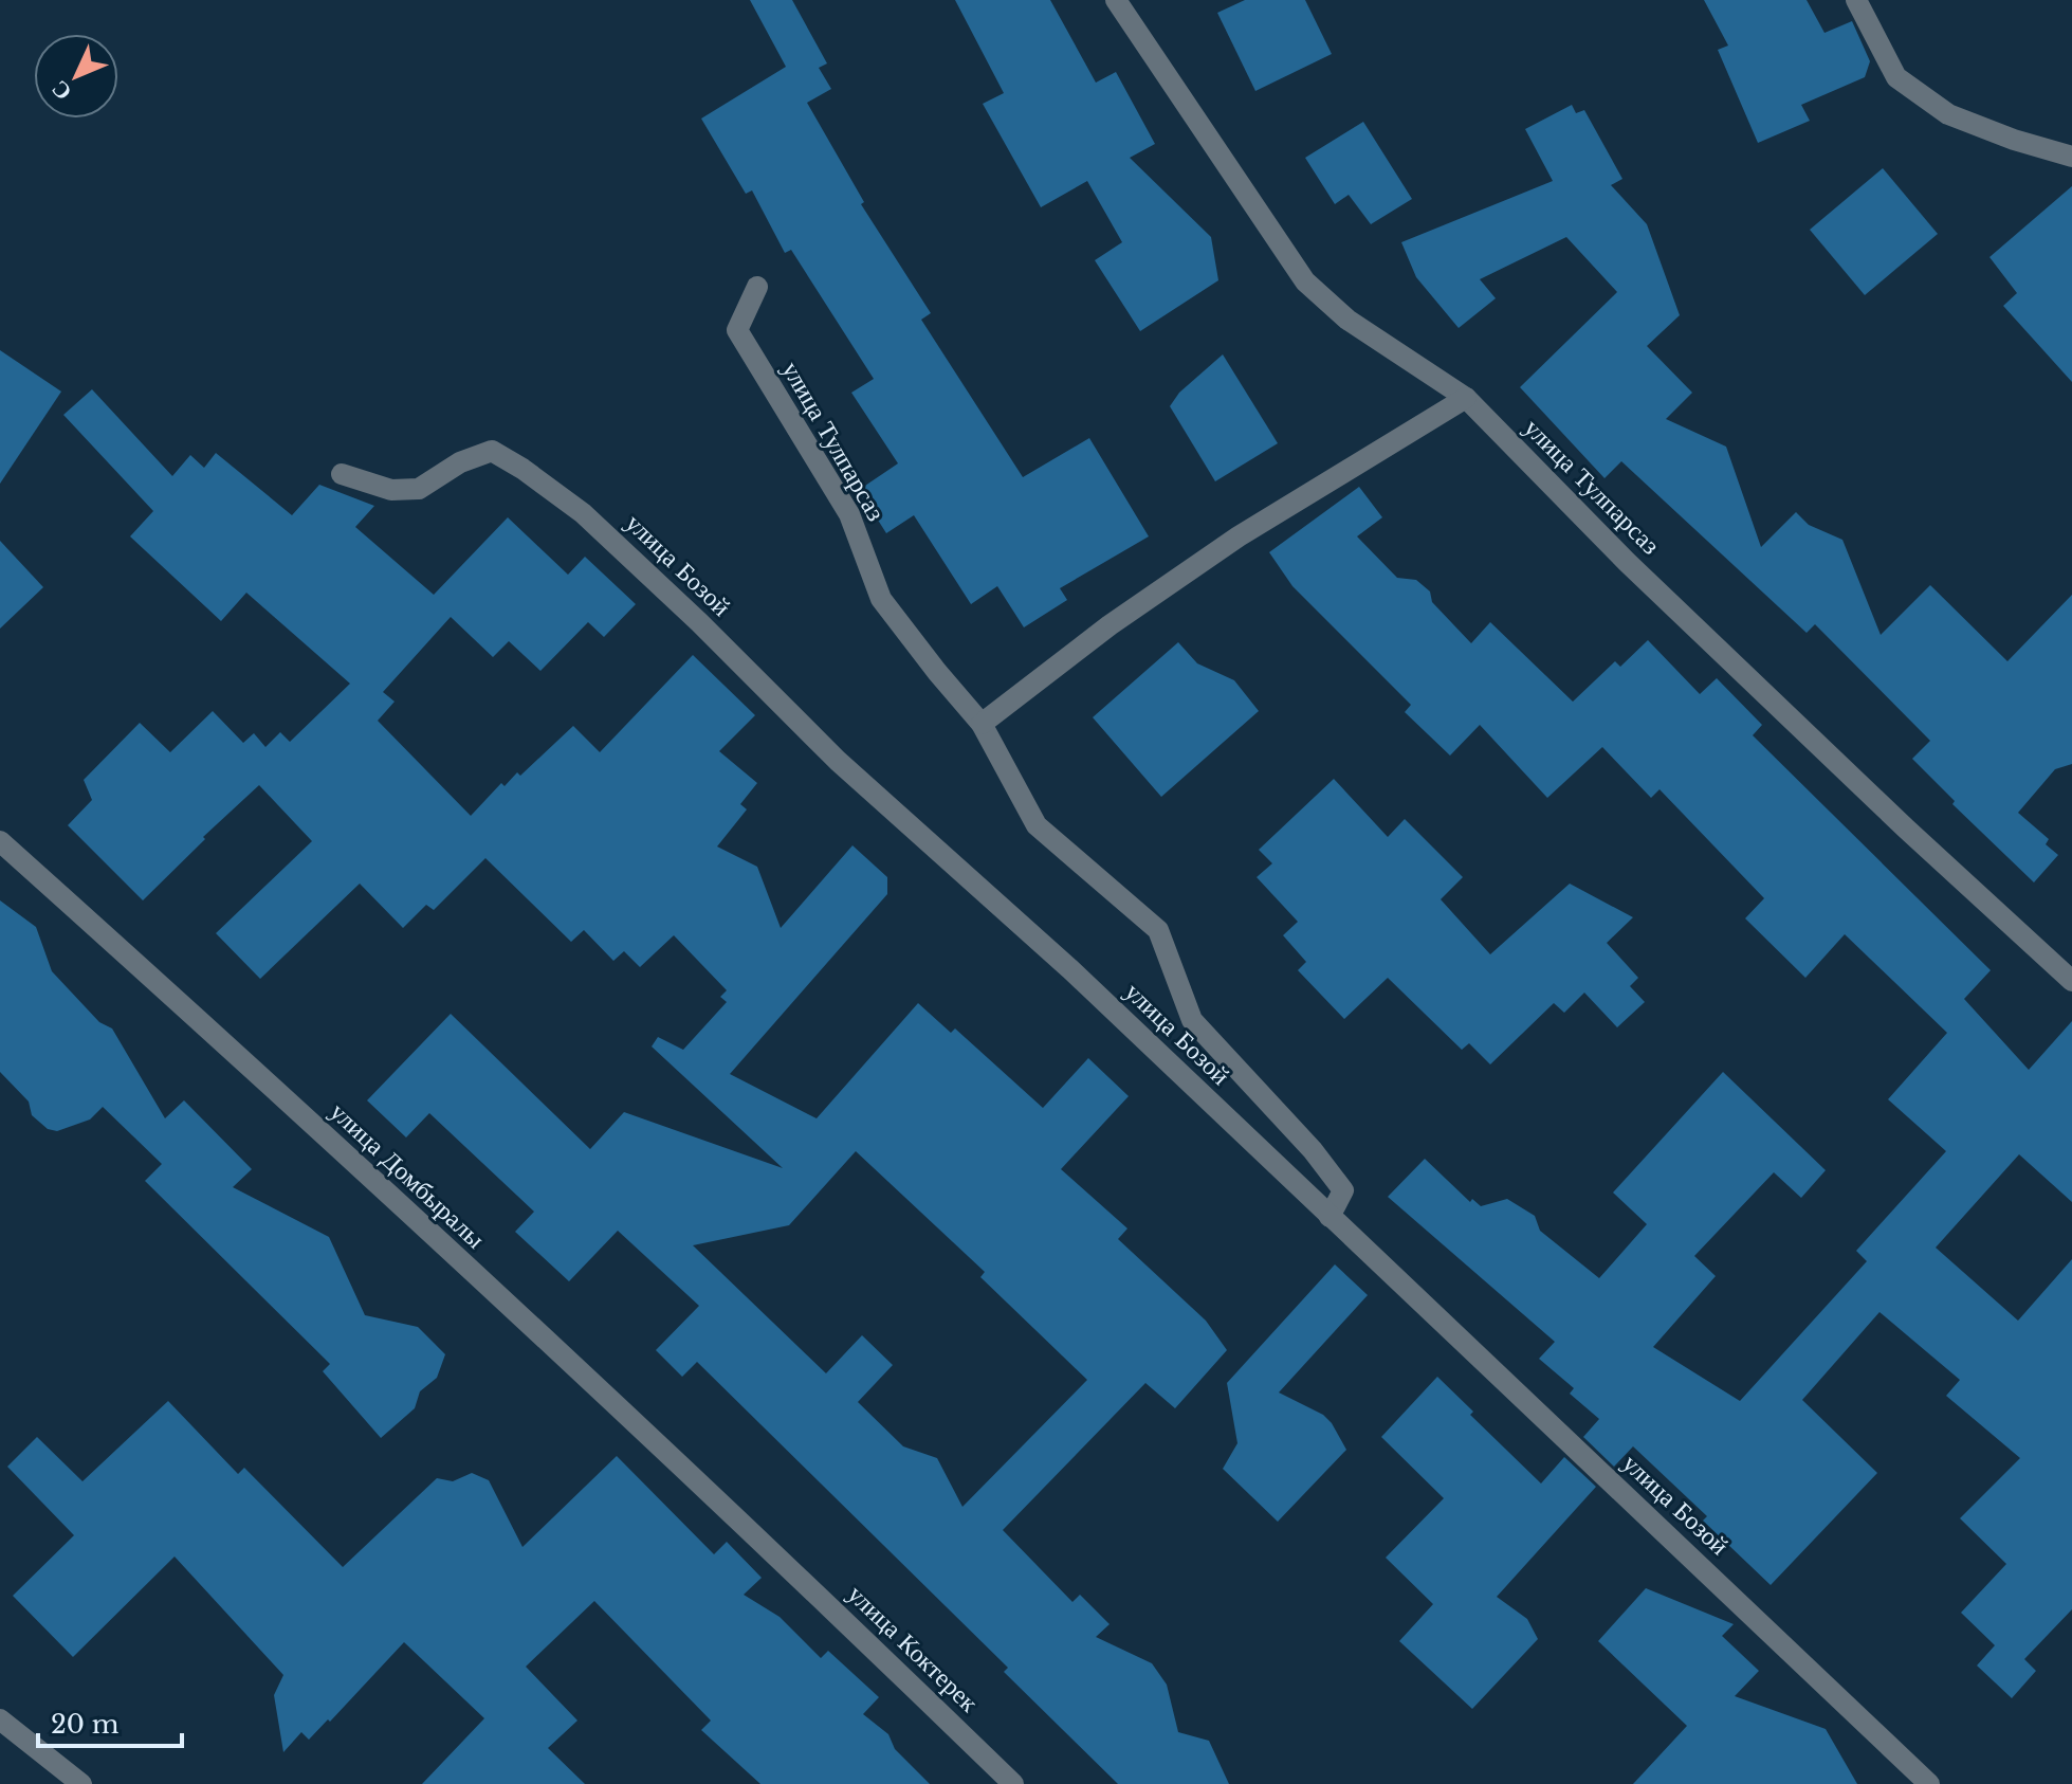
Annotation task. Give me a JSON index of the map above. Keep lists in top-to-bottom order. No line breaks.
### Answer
{"streets":{"street":["улица Тулпарсаз","улица Бозой","улица Домбыралы","улица Коктерек"]},"crossings":[["улица Тулпарсаз","улица Бозой"],["улица Домбыралы","улица Коктерек"]],"scale_bar":"20 m","north":"bottom left"}
